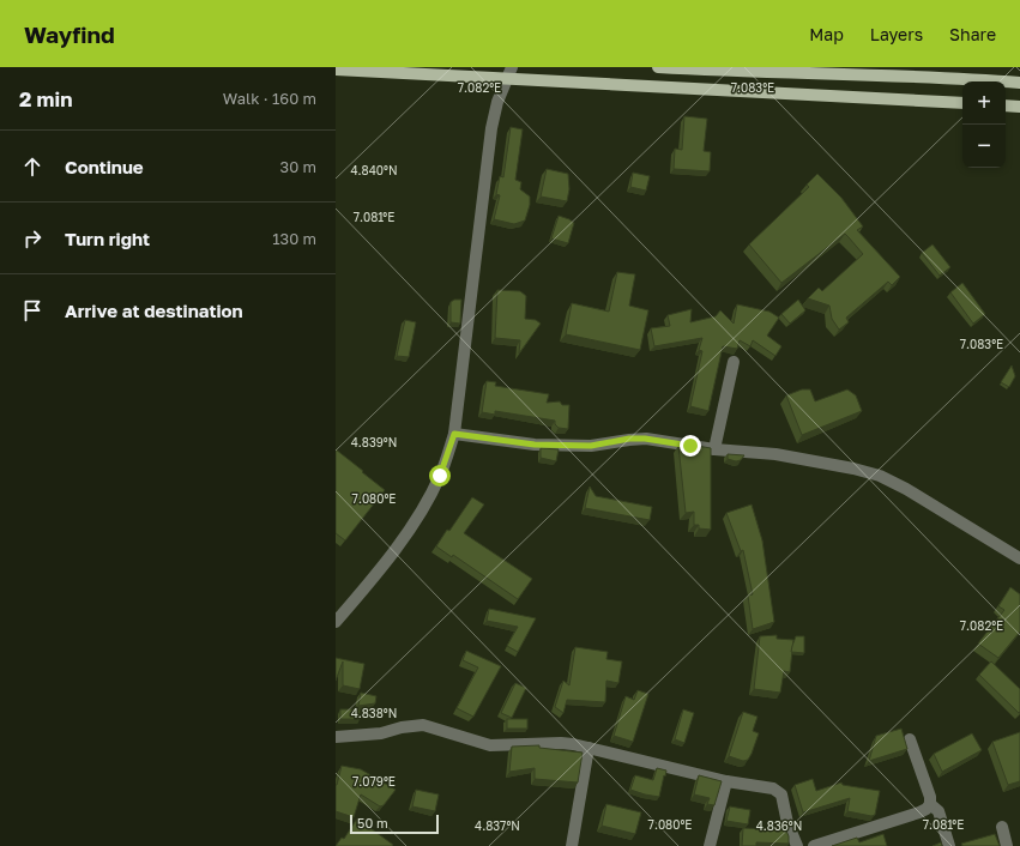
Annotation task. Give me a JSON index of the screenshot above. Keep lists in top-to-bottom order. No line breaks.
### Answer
{"scale_bar":"50 m","page":{"header":"Wayfind","nav":["Map","Layers","Share"],"heading":["2 min","Walk · 160 m"],"map_buttons":["+","−"],"list":[["Continue","30 m"],["Turn right","130 m"],"Arrive at destination"],"scale":"50 m"},"coordinates":["7.082°E","7.083°E","4.840°N","7.081°E","4.839°N","7.080°E","4.838°N","7.079°E","4.837°N","4.836°N"]}
